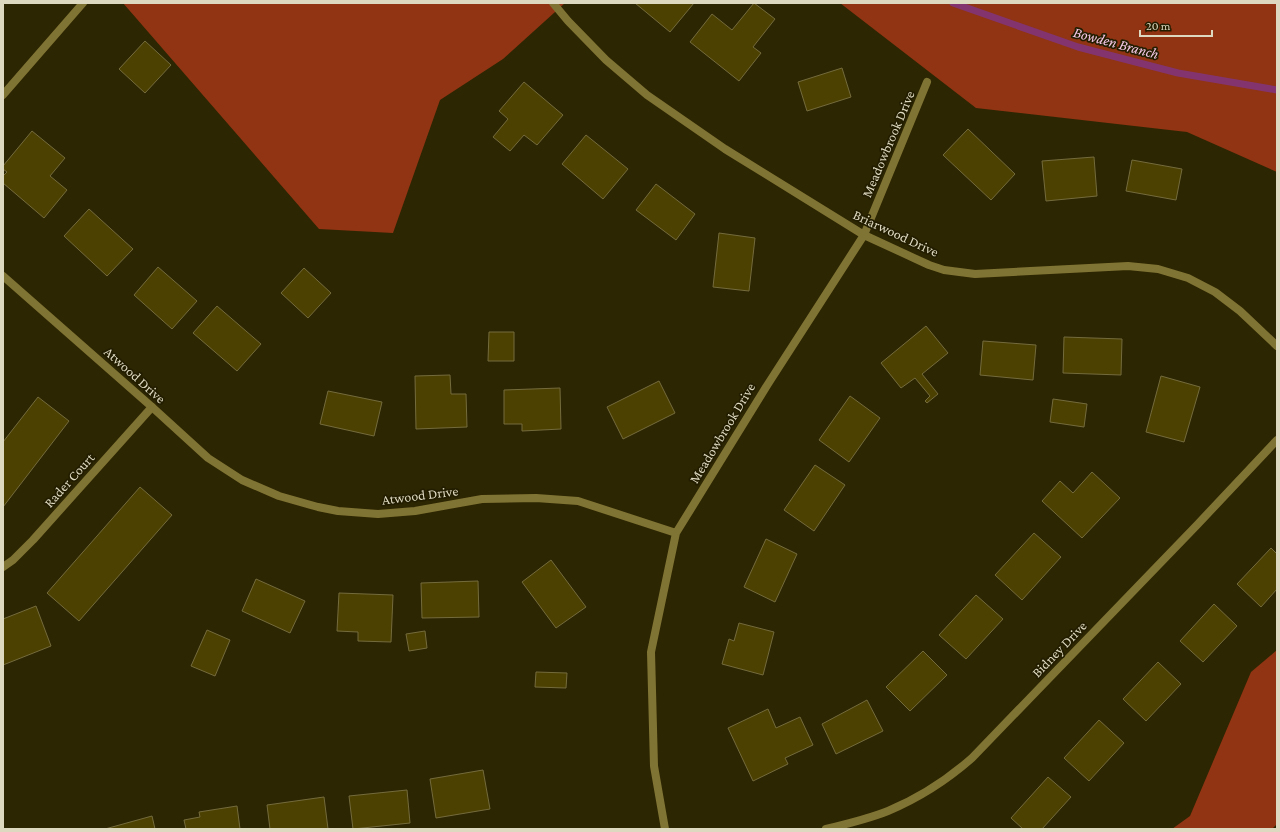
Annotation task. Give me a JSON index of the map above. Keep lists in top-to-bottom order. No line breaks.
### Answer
{"streets":{"street":["Meadowbrook Drive","Briarwood Drive","Atwood Drive","Rader Court","Bidney Drive"]},"crossings":[["Meadowbrook Drive","Briarwood Drive"],["Meadowbrook Drive","Atwood Drive"],["Atwood Drive","Rader Court"]],"water":["Bowden Branch"],"scale_bar":"20 m"}
